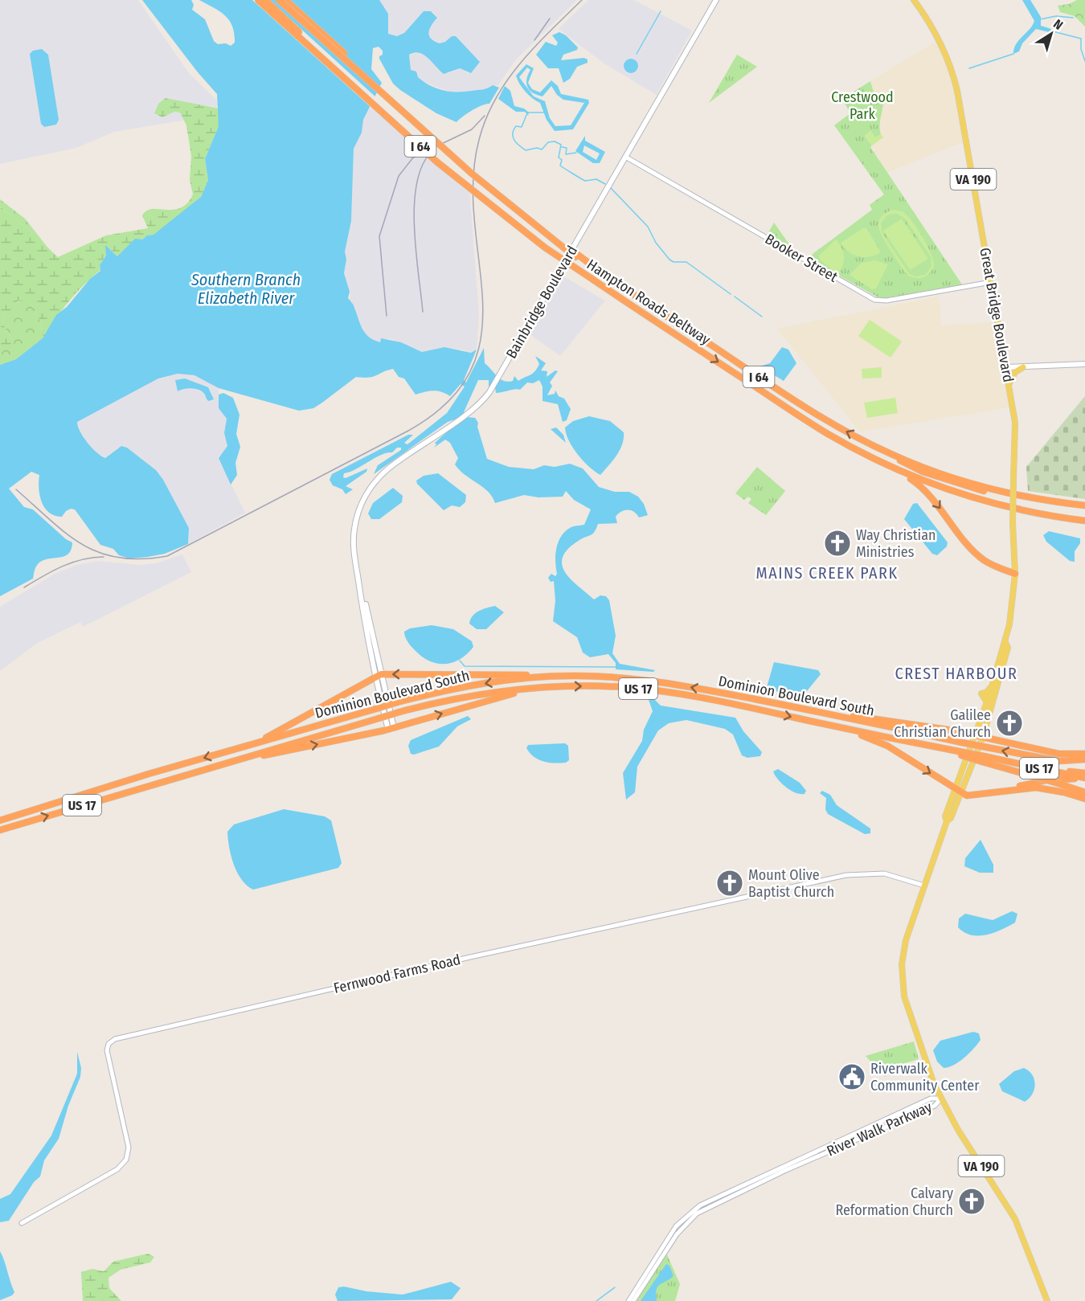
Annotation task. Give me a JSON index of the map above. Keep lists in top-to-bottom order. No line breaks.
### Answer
{"streets":{"highway":["I 64","Hampton Roads Beltway","US 17","Dominion Boulevard South"],"main road":["VA 190","Bainbridge Boulevard","Great Bridge Boulevard"],"street":["Booker Street","Fernwood Farms Road","River Walk Parkway"]},"crossings":[["Booker Street","Bainbridge Boulevard"],["Booker Street","Great Bridge Boulevard"],["Great Bridge Boulevard","Fernwood Farms Road"],["Great Bridge Boulevard","River Walk Parkway"],["US 17","Dominion Boulevard South"]],"districts":["MAINS CREEK PARK","CREST HARBOUR"],"water":["Southern Branch Elizabeth River"],"parks":["Crestwood Park"],"places":{"church":["Way Christian Ministries","Galilee Christian Church","Mount Olive Baptist Church","Calvary Reformation Church"],"public building":["Riverwalk Community Center"]},"north":"top right"}
